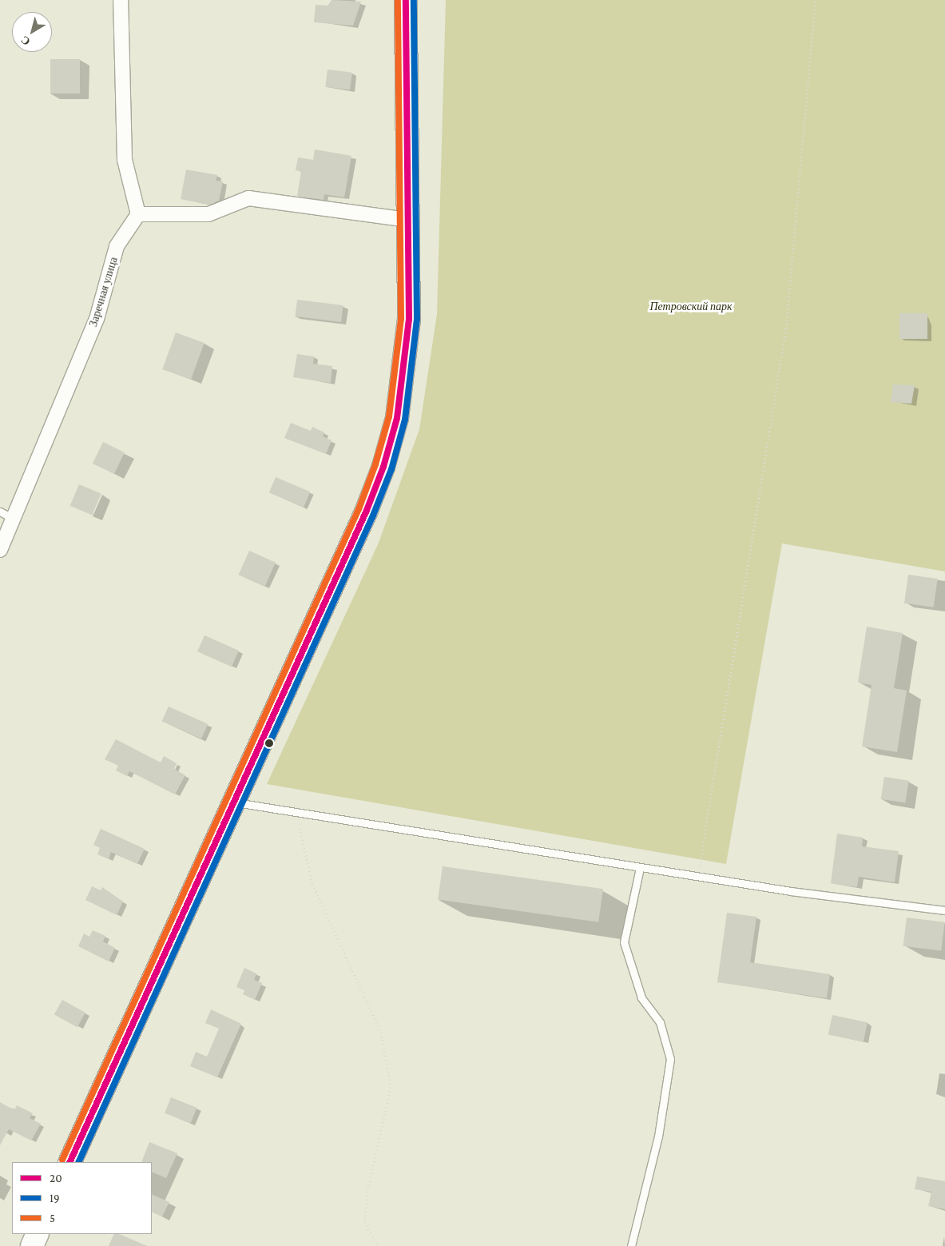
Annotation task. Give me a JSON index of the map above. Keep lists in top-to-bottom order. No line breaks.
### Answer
{"streets":{"street":["Заречная улица"]},"parks":["Петровский парк"],"lines":["transit line 20","transit line 19","transit line 5"],"legend":["20","19","5"],"north":"bottom left"}
